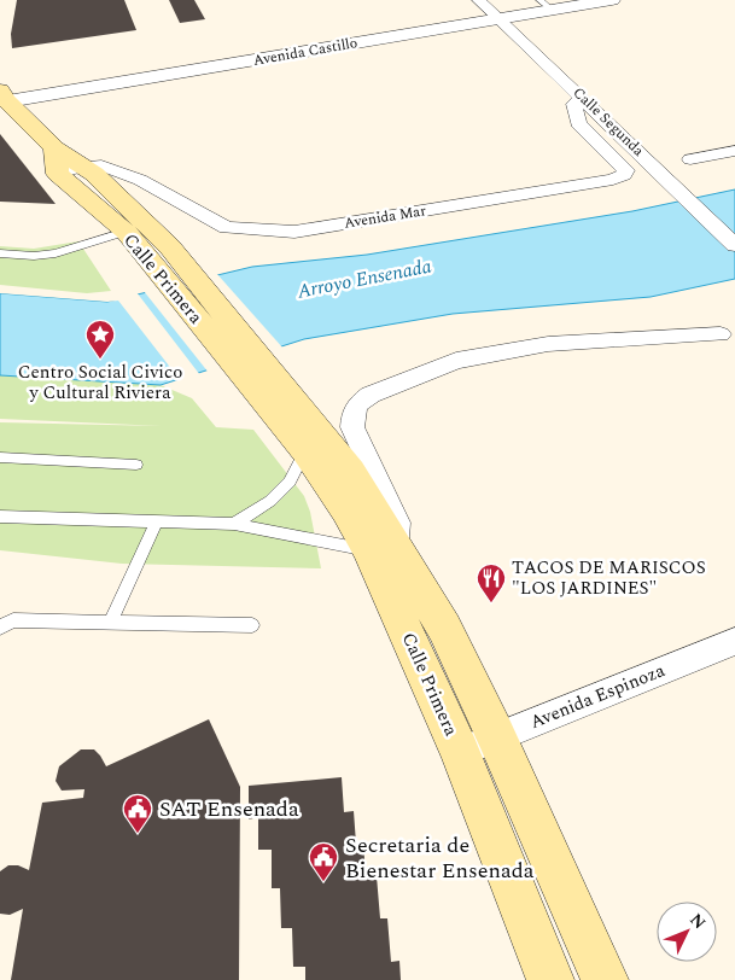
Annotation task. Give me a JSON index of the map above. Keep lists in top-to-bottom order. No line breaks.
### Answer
{"streets":{"main road":["Calle Primera"],"street":["Avenida Castillo","Calle Segunda","Avenida Mar","Avenida Espinoza"]},"crossings":[["Avenida Castillo","Calle Segunda"],["Avenida Castillo","Calle Primera"],["Calle Segunda","Avenida Mar"],["Avenida Mar","Calle Primera"],["Calle Primera","Avenida Espinoza"]],"water":["Arroyo Ensenada"],"places":{"place":["Centro Social Civico y Cultural Riviera"],"restaurant":["TACOS DE MARISCOS \"LOS JARDINES\""],"public building":["SAT Ensenada","Secretaria de Bienestar Ensenada"]},"north":"top right"}
